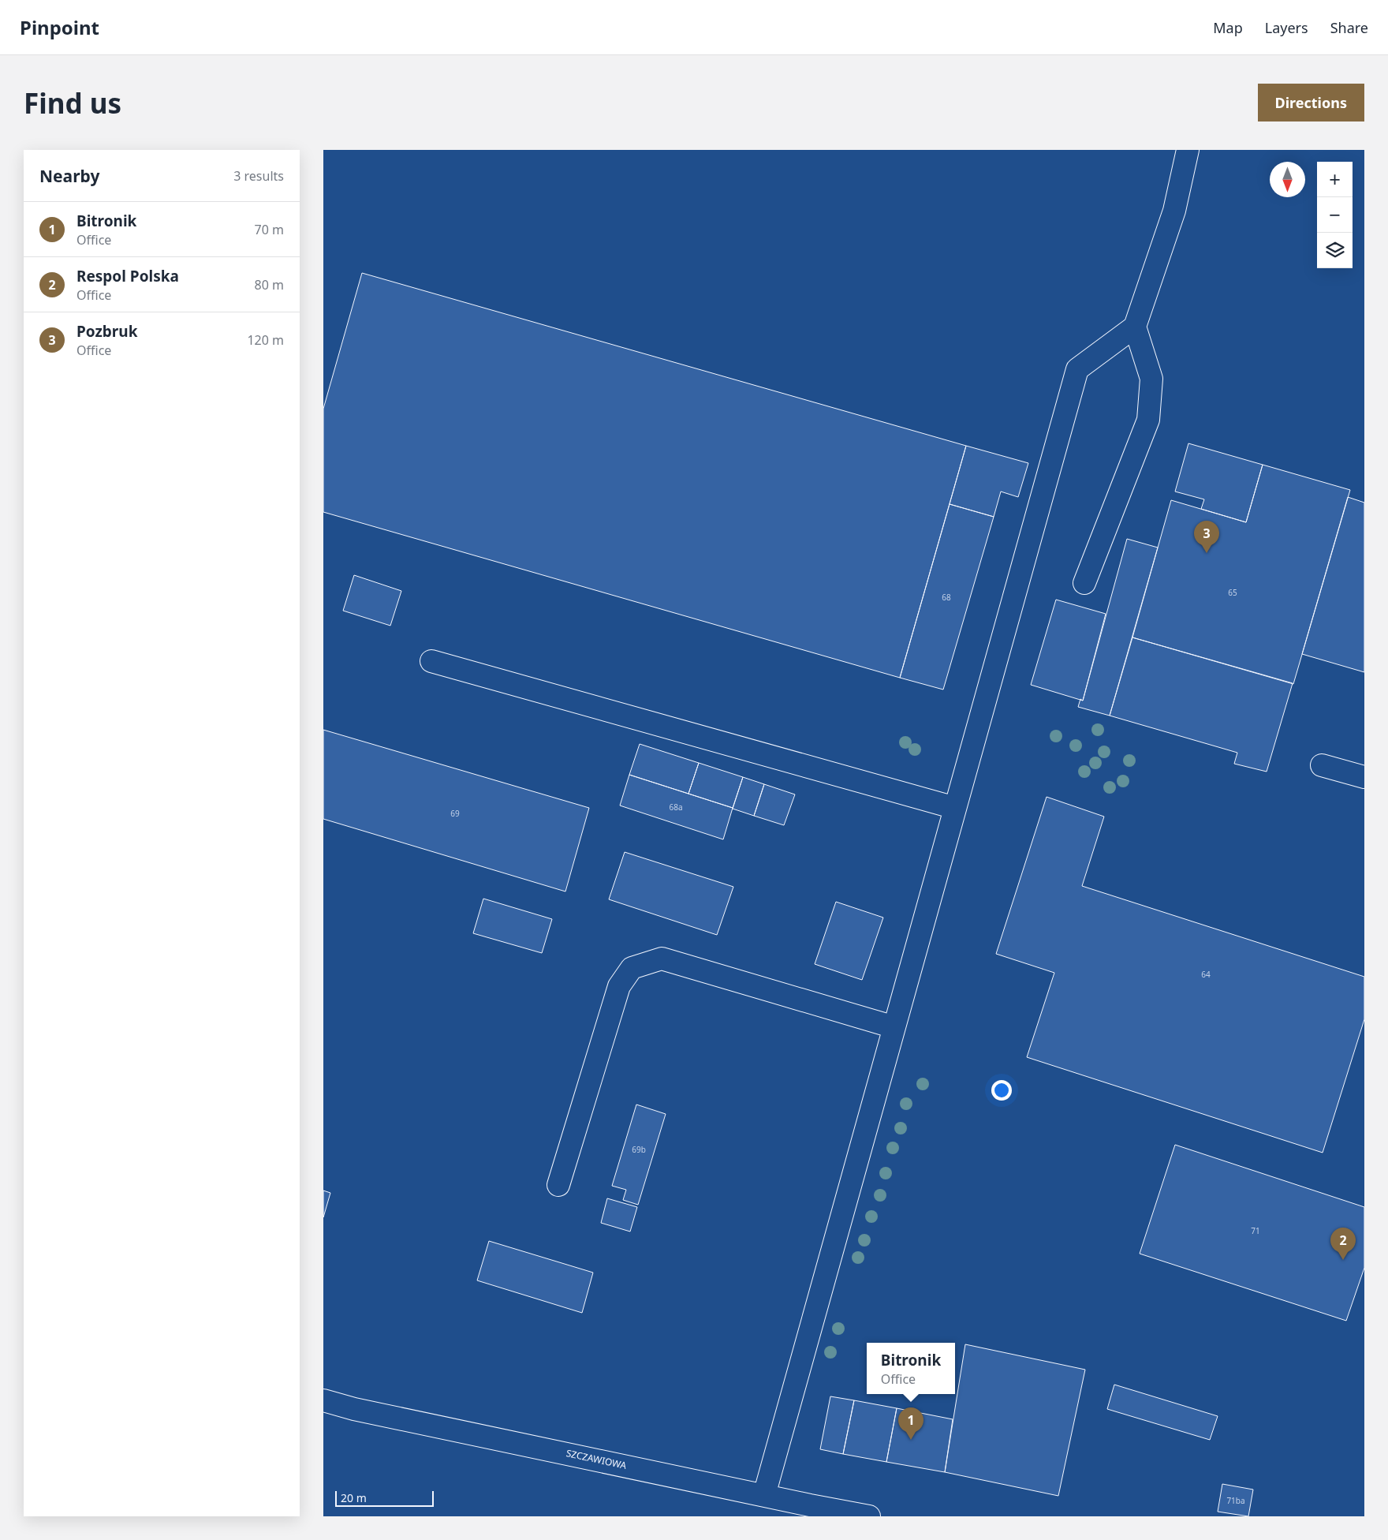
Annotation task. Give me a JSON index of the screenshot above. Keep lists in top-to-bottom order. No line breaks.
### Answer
{"streets":{"lane":["SZCZAWIOWA"]},"house_numbers":["65","68","68a","69","64","69b","71","71ba"],"scale_bar":"20 m","north":"bottom","page":{"header":"Pinpoint","nav":["Map","Layers","Share"],"buttons":"Directions","title":"Find us","heading":["Nearby","3 results"],"map_buttons":["+","−"],"list":[{"mark":"1","name":"Bitronik","note":"Office","value":"70 m"},{"mark":"2","name":"Respol Polska","note":"Office","value":"80 m"},{"mark":"3","name":"Pozbruk","note":"Office","value":"120 m"}],"pins":["3","2","1"],"popup":["Bitronik","Office"],"scale":"20 m"}}
